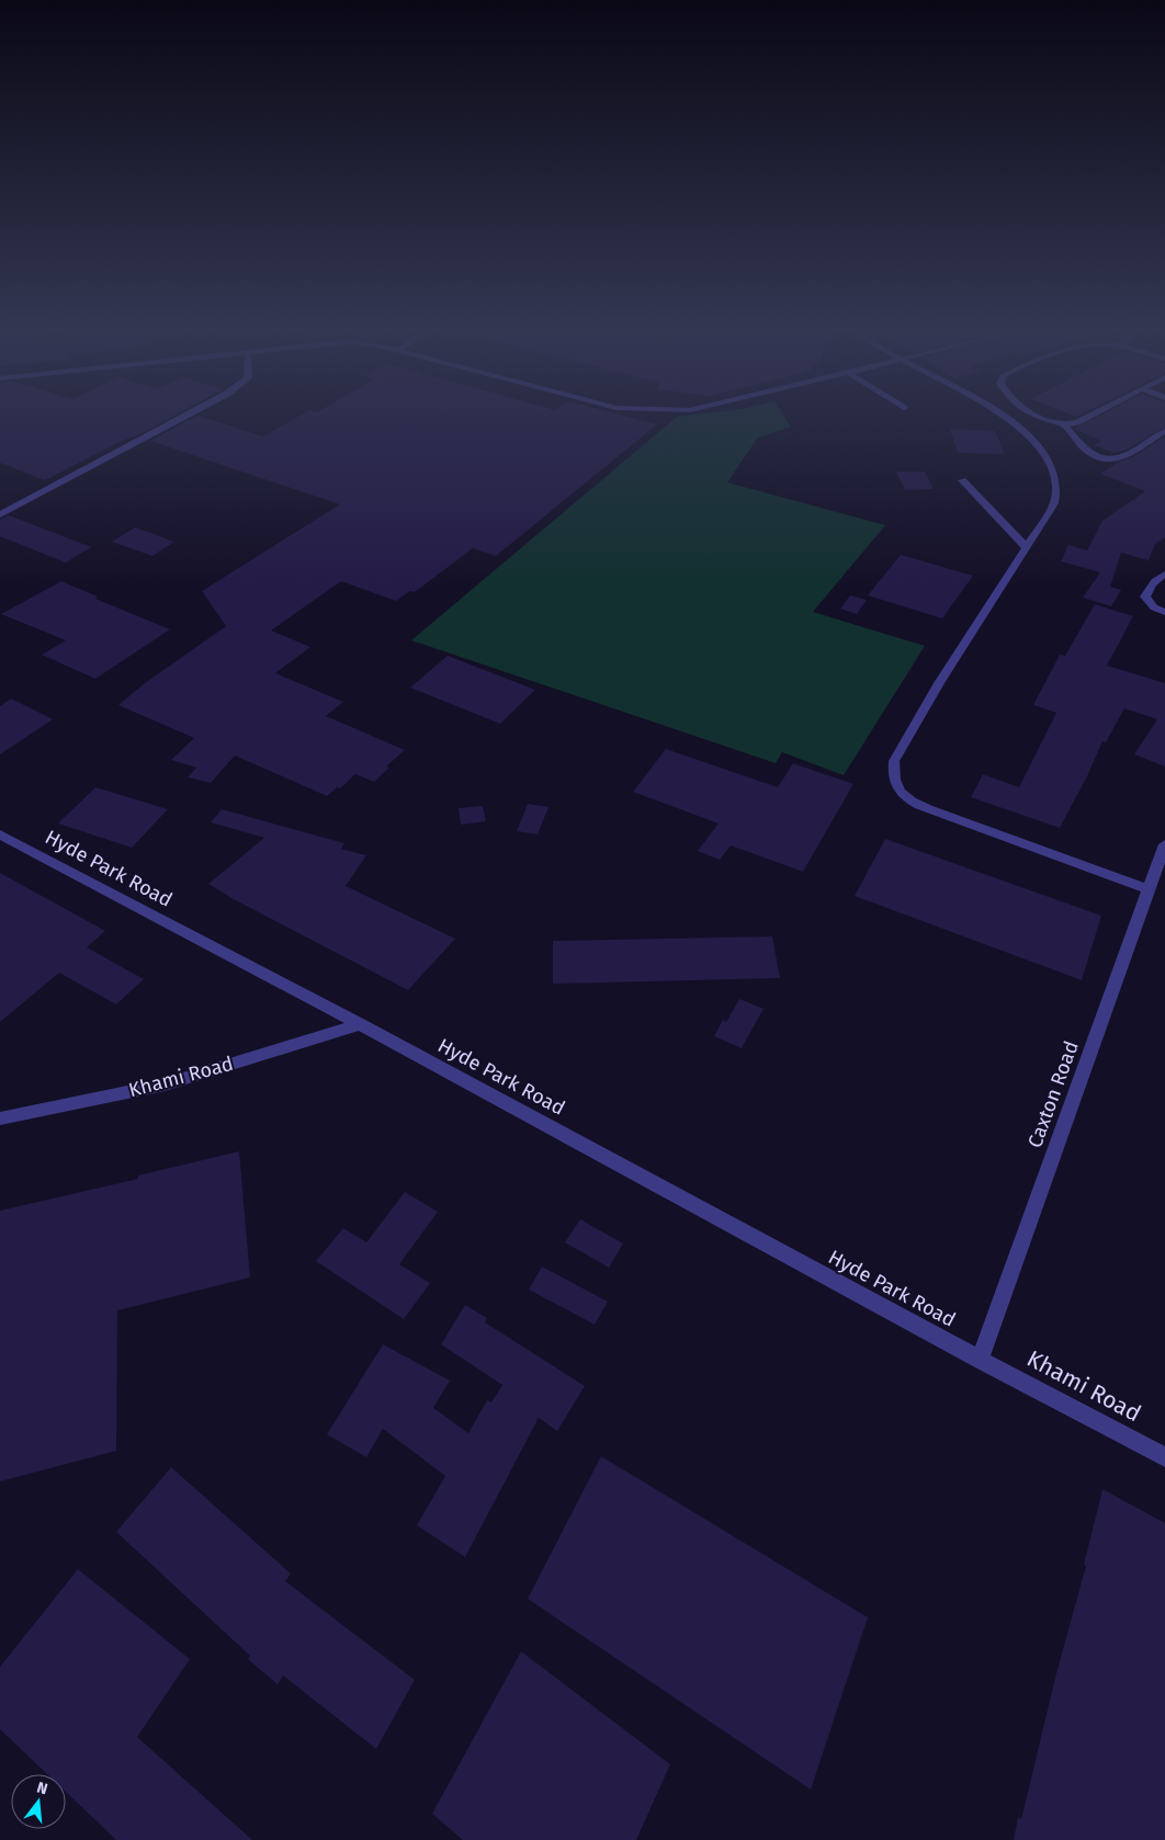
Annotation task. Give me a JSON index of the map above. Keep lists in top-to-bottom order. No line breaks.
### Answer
{"streets":{"street":["Hyde Park Road","Khami Road","Caxton Road"]},"crossings":[["Hyde Park Road","Khami Road"],["Hyde Park Road","Caxton Road"],["Khami Road","Caxton Road"]],"north":"top"}
